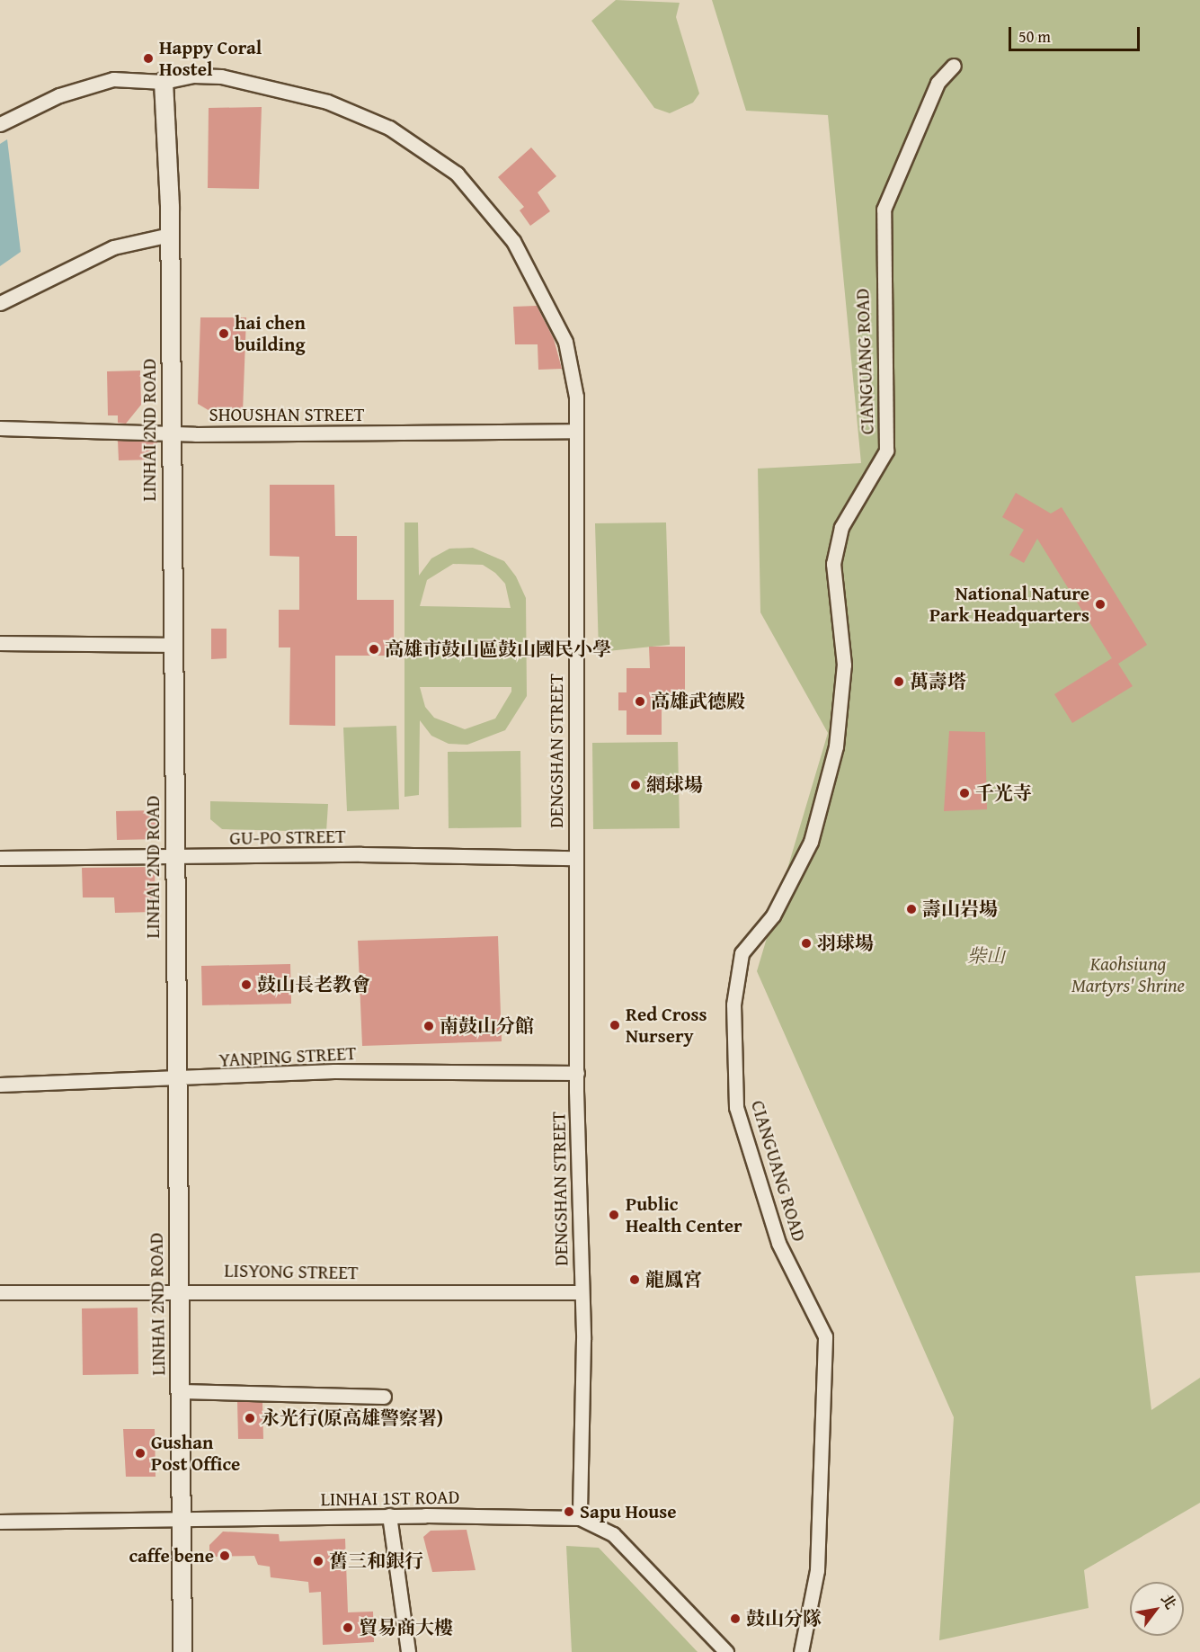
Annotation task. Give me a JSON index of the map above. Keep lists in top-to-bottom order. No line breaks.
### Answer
{"streets":{"street":["CIANGUANG ROAD","SHOUSHAN STREET","LINHAI 2ND ROAD","DENGSHAN STREET","GU-PO STREET","YANPING STREET","LISYONG STREET","LINHAI 1ST ROAD"]},"crossings":[["SHOUSHAN STREET","LINHAI 2ND ROAD"],["SHOUSHAN STREET","DENGSHAN STREET"],["LINHAI 2ND ROAD","DENGSHAN STREET"],["LINHAI 2ND ROAD","GU-PO STREET"],["LINHAI 2ND ROAD","YANPING STREET"],["LINHAI 2ND ROAD","LISYONG STREET"],["LINHAI 2ND ROAD","LINHAI 1ST ROAD"],["DENGSHAN STREET","GU-PO STREET"],["DENGSHAN STREET","YANPING STREET"],["DENGSHAN STREET","LISYONG STREET"],["DENGSHAN STREET","LINHAI 1ST ROAD"]],"parks":["柴山","Kaohsiung Martyrs' Shrine"],"places":["Happy Coral Hostel","hai chen building","National Nature Park Headquarters","高雄市鼓山區鼓山國民小學","萬壽塔","高雄武德殿","網球場","千光寺","壽山岩場","羽球場","鼓山長老教會","Red Cross Nursery","南鼓山分館","Public Health Center","龍鳳宮","永光行(原高雄警察署)","Gushan Post Office","Sapu House","caffe bene","舊三和銀行","鼓山分隊","貿易商大樓"],"scale_bar":"50 m","north":"top right"}
